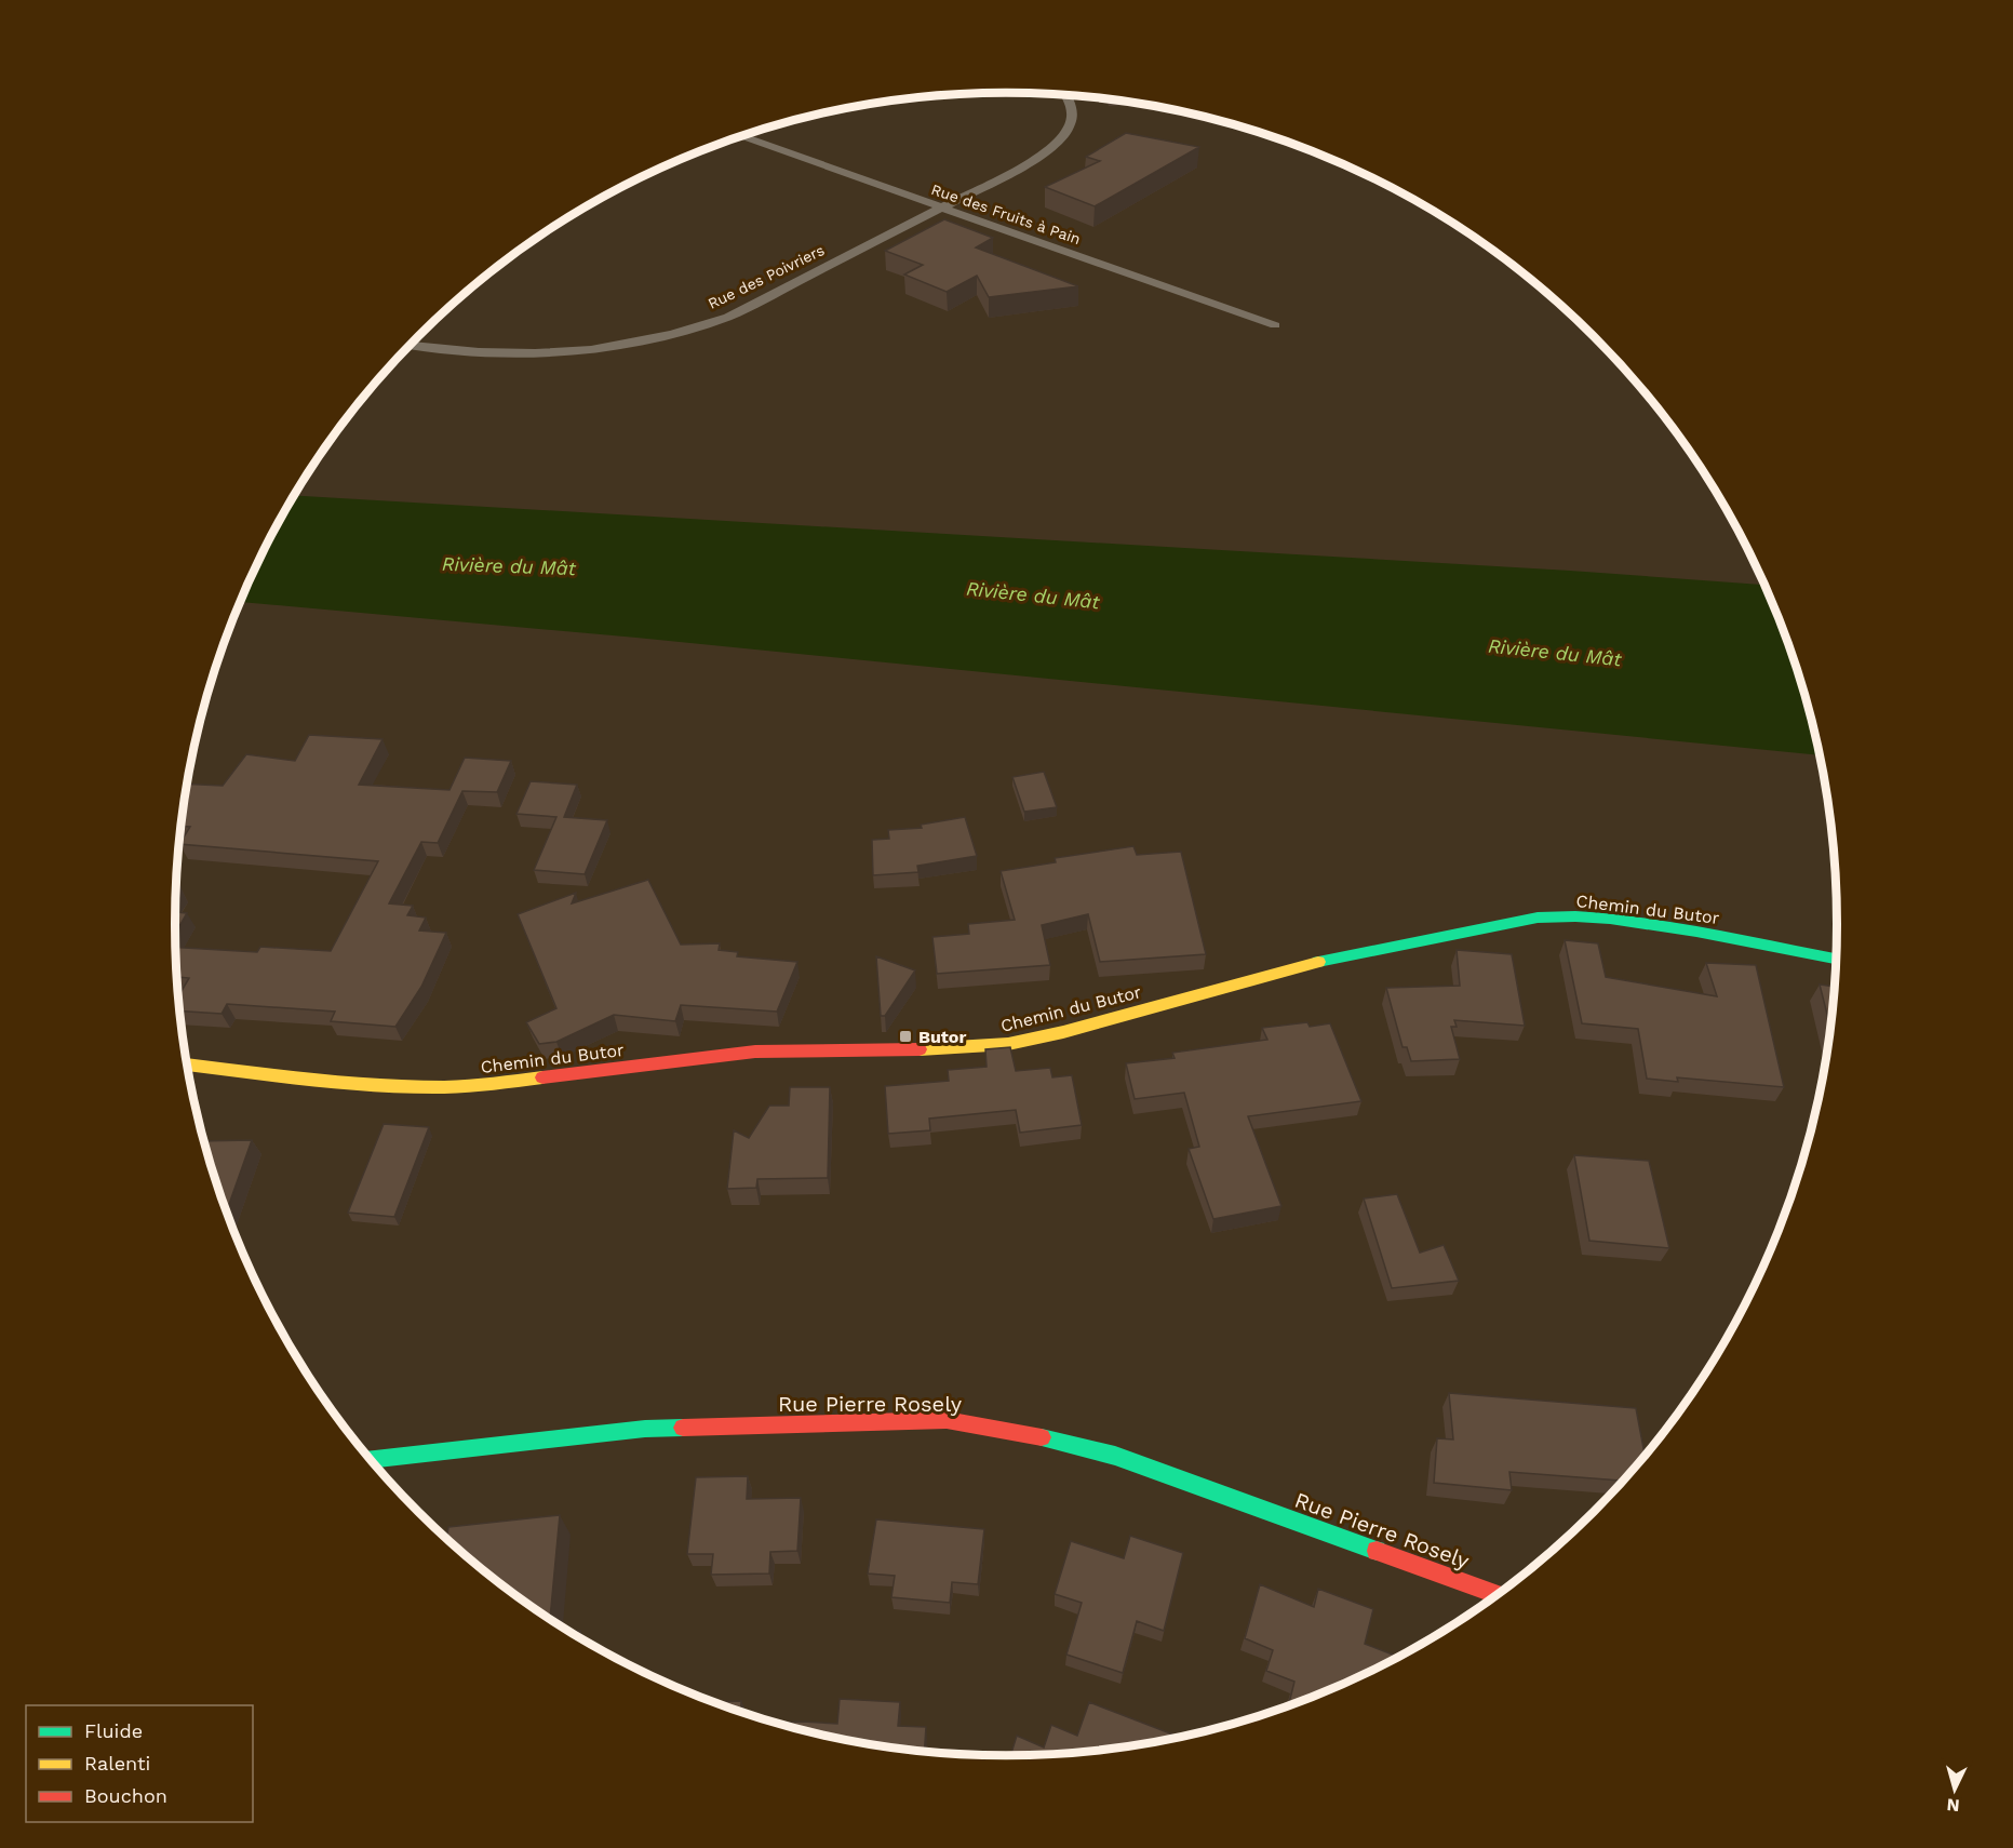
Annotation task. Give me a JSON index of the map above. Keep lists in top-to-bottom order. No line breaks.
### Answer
{"streets":{"street":["Chemin du Butor","Rue Pierre Rosely"],"lane":["Rue des Fruits à Pain","Rue des Poivriers"]},"crossings":[["Rue des Fruits à Pain","Rue des Poivriers"]],"water":["Rivière du Mât"],"places":{"transit":["Butor"]},"legend":["Fluide","Ralenti","Bouchon"],"north":"bottom"}
